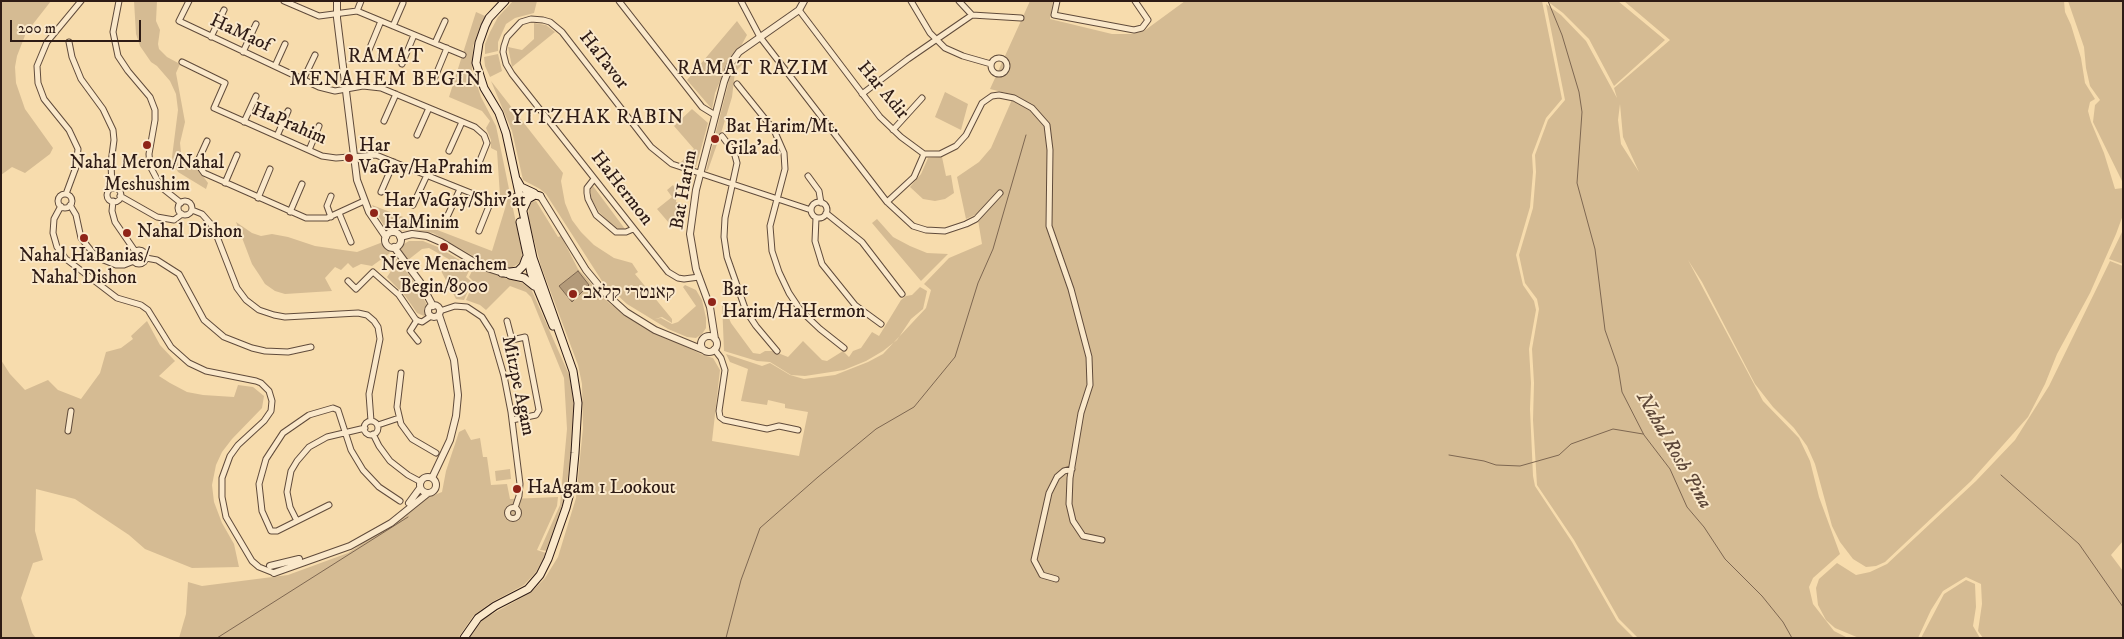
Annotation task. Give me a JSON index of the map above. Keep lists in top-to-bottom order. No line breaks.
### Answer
{"streets":{"street":["HaMaof","HaTavor","Har Adir","HaPrahim","HaHermon","Bat Harim","Mitzpe Agam"]},"crossings":[["HaTavor","HaHermon"],["HaTavor","Bat Harim"],["Har Adir","Bat Harim"],["HaHermon","Bat Harim"]],"districts":["RAMAT MENAHEM BEGIN","RAMAT RAZIM","YITZHAK RABIN"],"water":["Nahal Rosh Pina"],"places":["Bat Harim/Mt. Gila'ad","Nahal Meron/Nahal Meshushim","Har VaGay/HaPrahim","Har VaGay/Shiv'at HaMinim","Nahal Dishon","Nahal HaBanias/ Nahal Dishon","Neve Menachem Begin/8900","קאנטרי קלאב","Bat Harim/HaHermon","HaAgam 1 Lookout"],"scale_bar":"200 m"}
